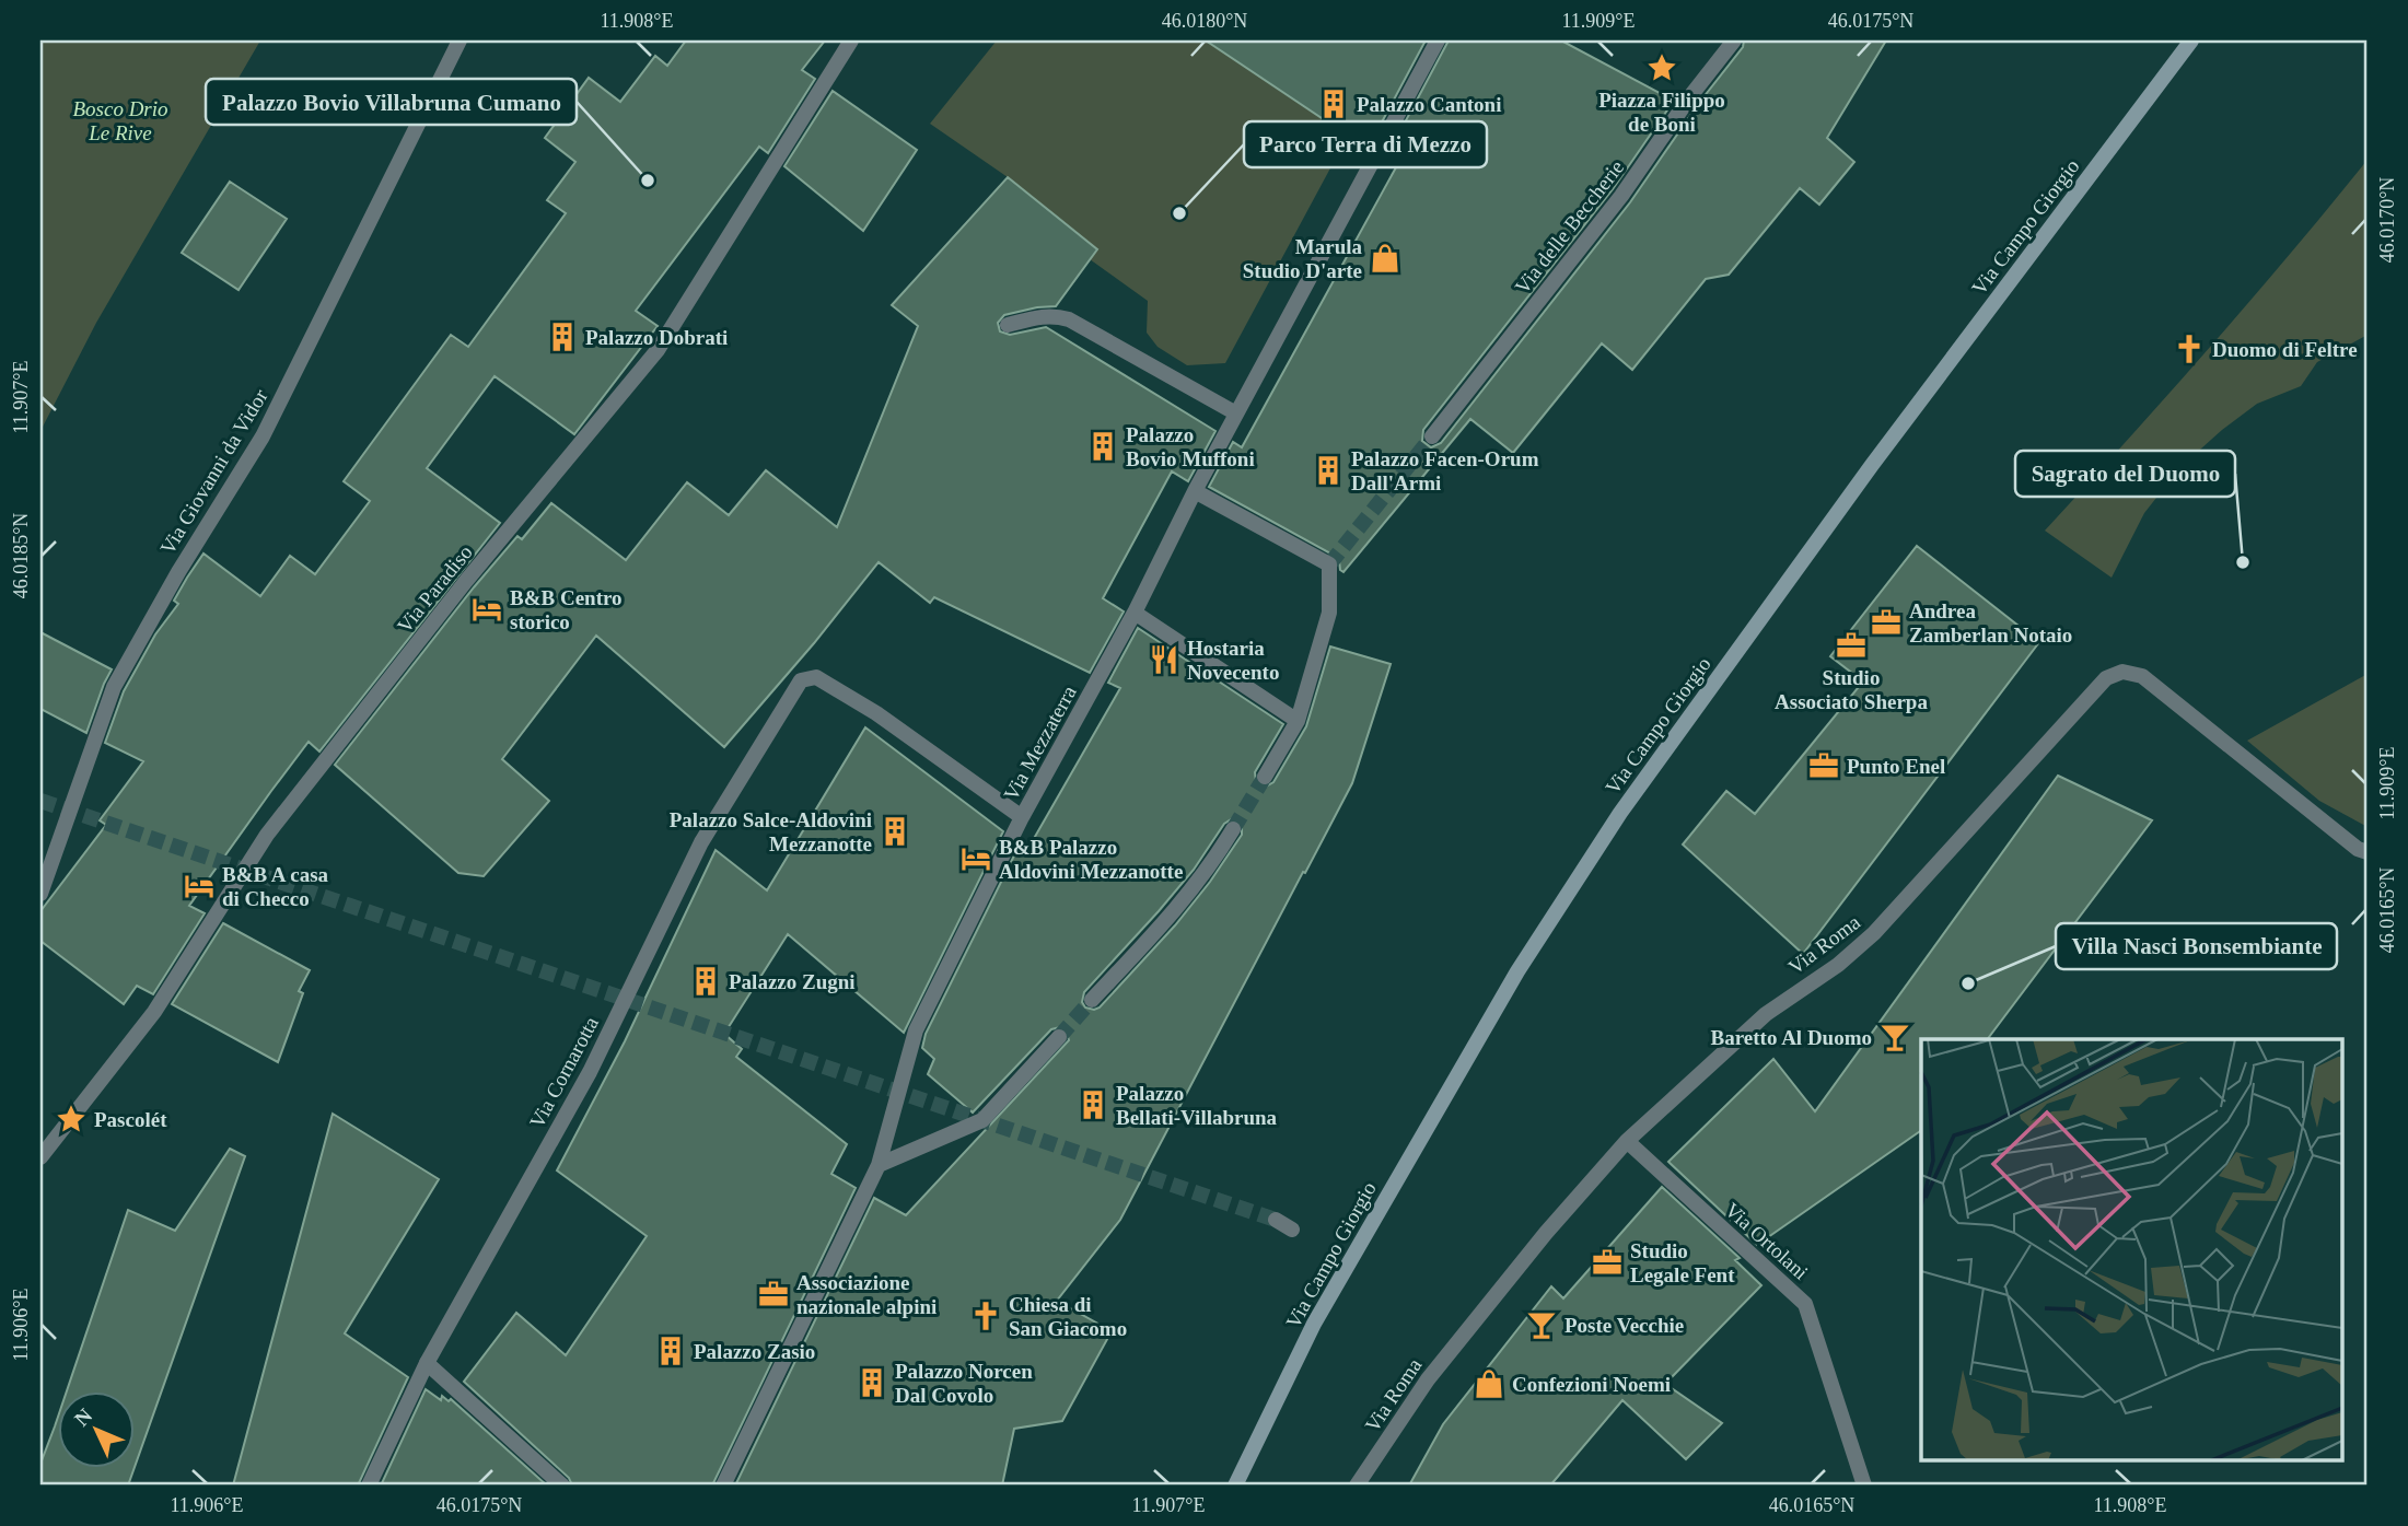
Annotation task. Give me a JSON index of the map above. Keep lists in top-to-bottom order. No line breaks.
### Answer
{"streets":{"street":["Via delle Beccherie","Via Campo Giorgio","Via Giovanni da Vidor","Via Paradiso","Via Mezzaterra","Via Roma","Via Cornarotta","Via Ortolani"]},"crossings":[["Via Mezzaterra","Via Cornarotta"],["Via Roma","Via Ortolani"]],"parks":["Bosco Drio Le Rive"],"places":{"place":["Piazza Filippo de Boni","Pascolét"],"building":["Palazzo Cantoni","Palazzo Dobrati","Palazzo Bovio Muffoni","Palazzo Facen-Orum Dall'Armi","Palazzo Salce-Aldovini Mezzanotte","Palazzo Zugni","Palazzo Bellati-Villabruna","Palazzo Zasio","Palazzo Norcen Dal Covolo"],"other":["Palazzo Bovio Villabruna Cumano","Parco Terra di Mezzo","Sagrato del Duomo","Villa Nasci Bonsembiante"],"shop":["Marula Studio D'arte","Confezioni Noemi"],"church":["Duomo di Feltre","Chiesa di San Giacomo"],"hotel":["B&B Centro storico","B&B Palazzo Aldovini Mezzanotte","B&B A casa di Checco"],"office":["Andrea Zamberlan Notaio","Studio Associato Sherpa","Punto Enel","Studio Legale Fent","Associazione nazionale alpini"],"restaurant":["Hostaria Novecento"],"bar":["Baretto Al Duomo","Poste Vecchie"]},"north":"top left","coordinates":["11.908°E","46.0180°N","11.909°E","46.0175°N","46.0170°N","11.907°E","46.0185°N","46.0165°N","11.906°E"]}
